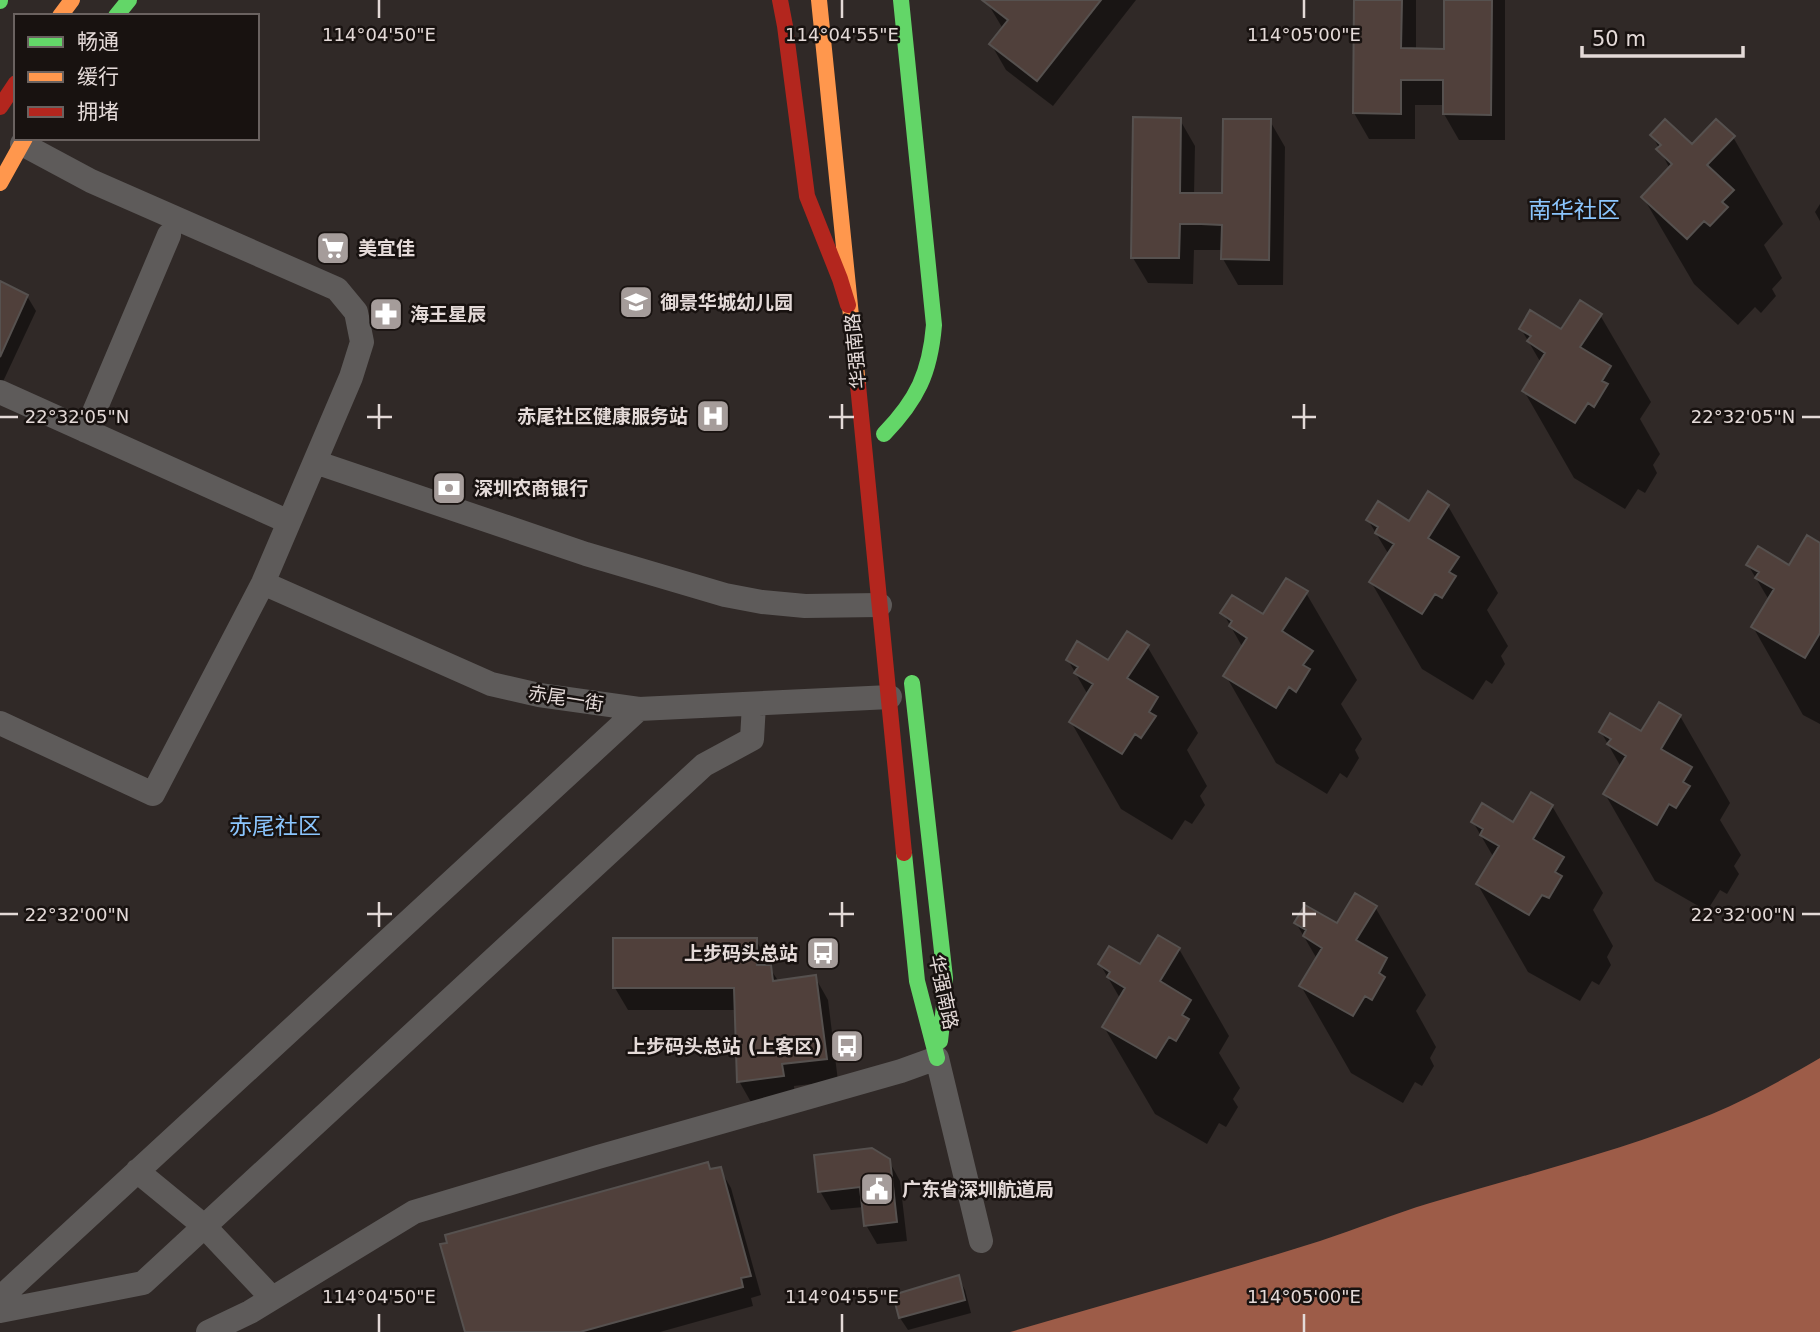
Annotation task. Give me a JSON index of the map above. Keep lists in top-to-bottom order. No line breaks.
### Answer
{"streets":{"main road":["华强南路"],"street":["赤尾一街"]},"crossings":[["华强南路","赤尾一街"]],"districts":["南华社区","赤尾社区"],"places":{"supermarket":["美宜佳"],"school or university":["御景华城幼儿园"],"pharmacy":["海王星辰"],"hospital":["赤尾社区健康服务站"],"bank":["深圳农商银行"],"bus stop":["上步码头总站","上步码头总站 (上客区)"],"public building":["广东省深圳航道局"]},"legend":["畅通","缓行","拥堵"],"scale_bar":"50 m","coordinates":["114°04'50\"E","114°04'55\"E","114°05'00\"E","22°32'05\"N","22°32'00\"N"]}
